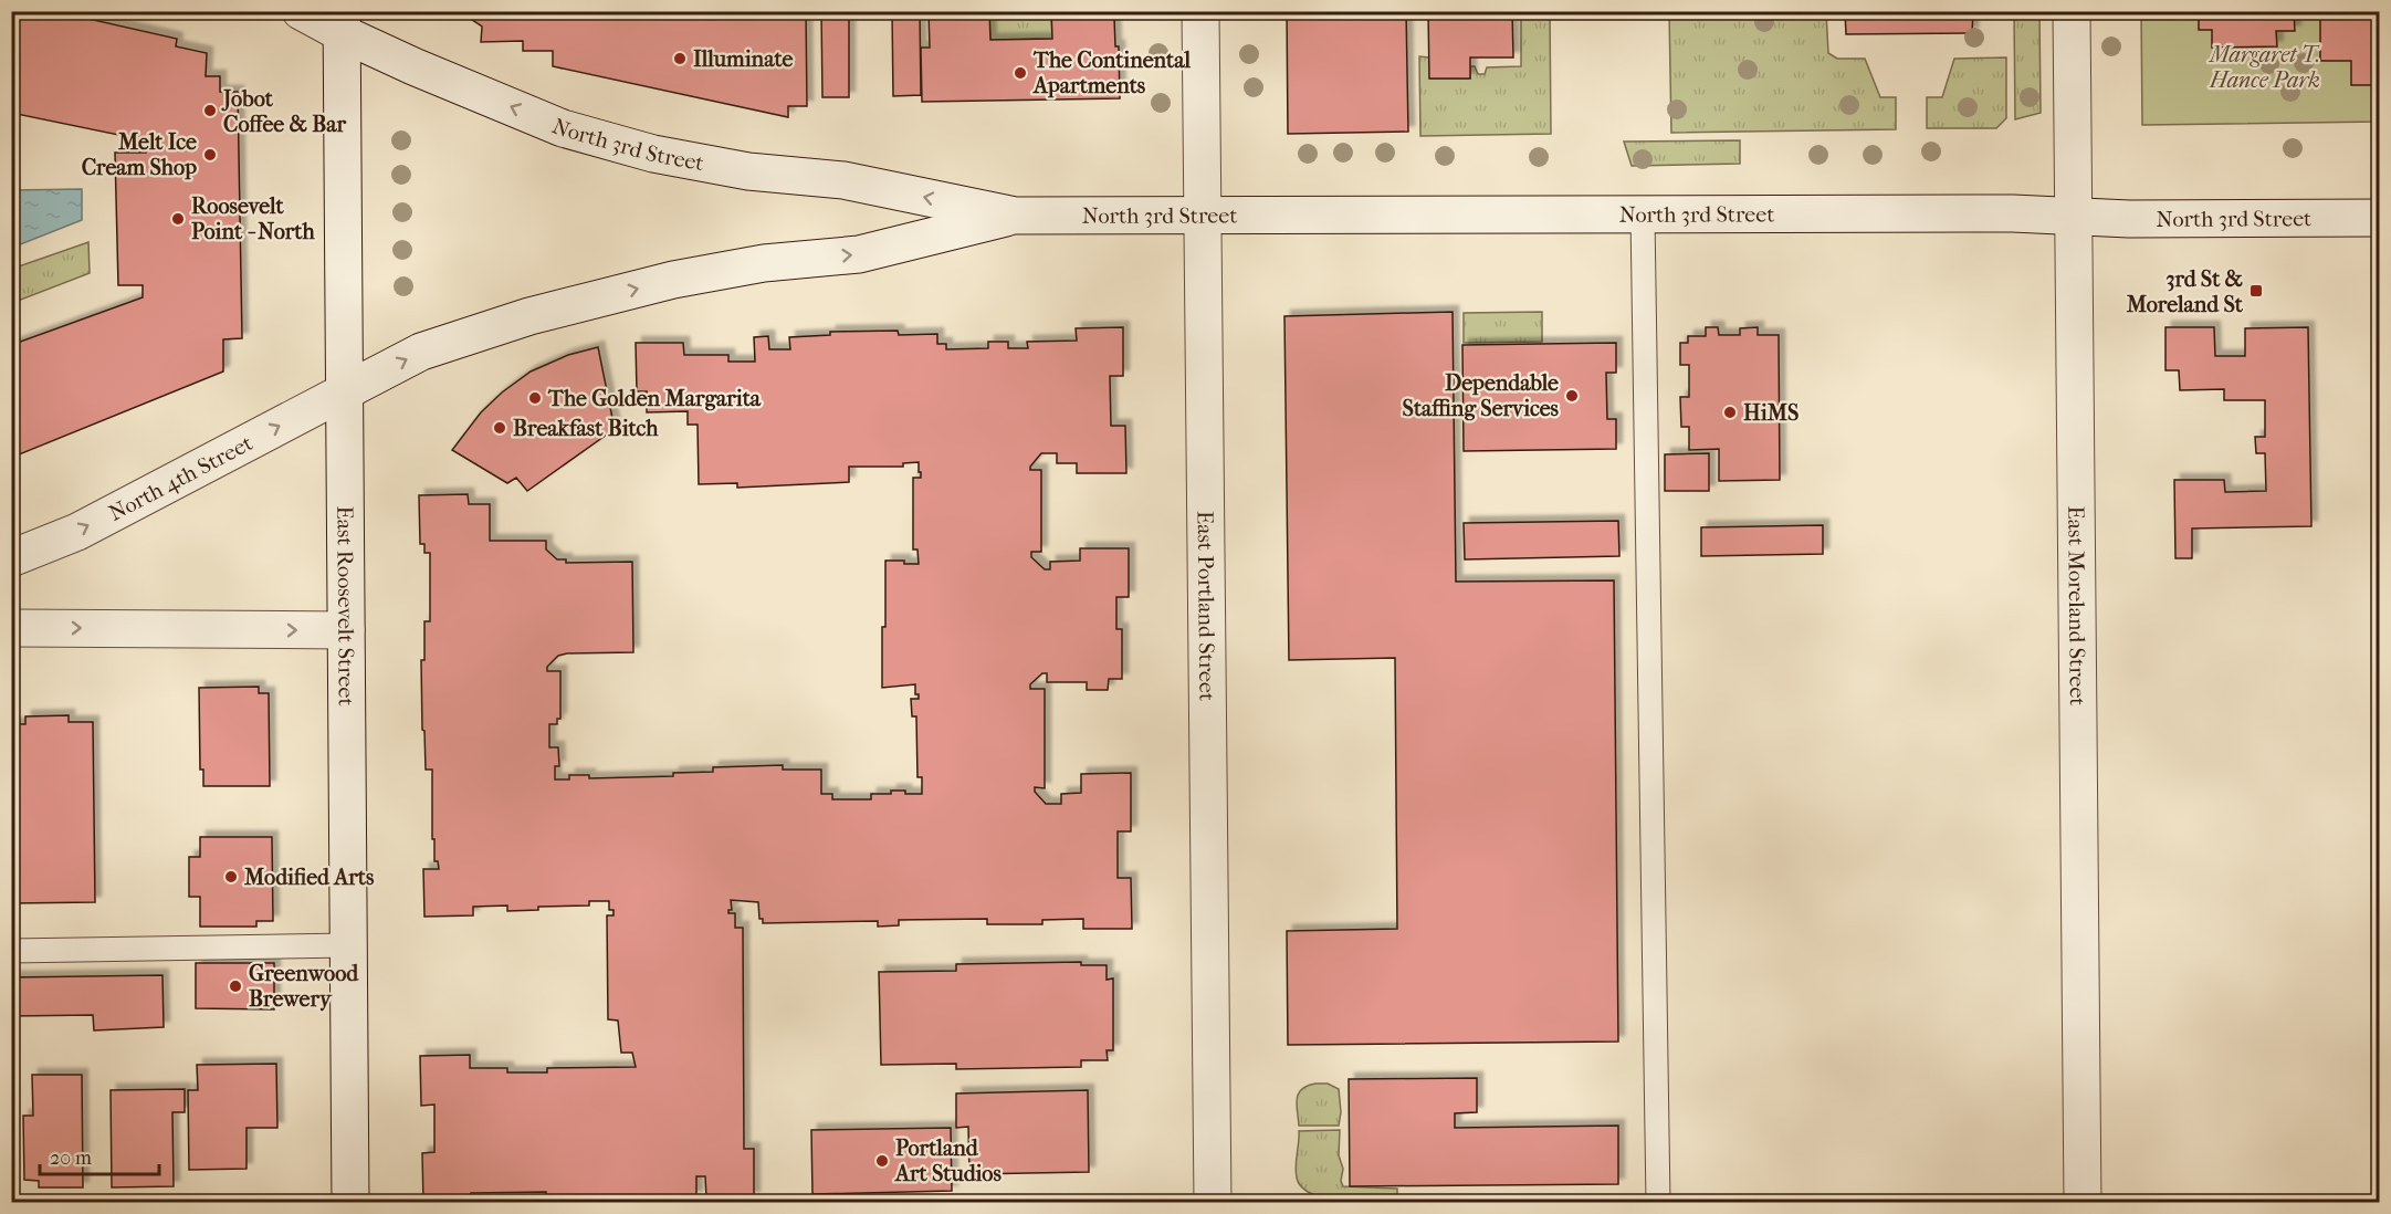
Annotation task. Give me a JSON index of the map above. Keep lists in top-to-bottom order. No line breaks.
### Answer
{"streets":{"street":["North 3rd Street","North 4th Street","East Roosevelt Street","East Portland Street","East Moreland Street"]},"crossings":[["North 3rd Street","North 4th Street"],["North 3rd Street","East Roosevelt Street"],["North 3rd Street","East Portland Street"],["North 3rd Street","East Moreland Street"],["North 4th Street","East Roosevelt Street"]],"one_way":["North 4th Street"],"parks":["Margaret T. Hance Park"],"places":{"other":["Illuminate","The Continental Apartments","Jobot Coffee & Bar","Melt Ice Cream Shop","Roosevelt Point - North","Dependable Staffing Services","The Golden Margarita","HiMS","Breakfast Bitch","Modified Arts","Greenwood Brewery","Portland Art Studios"],"transit":["3rd St & Moreland St"]},"scale_bar":"20 m"}
